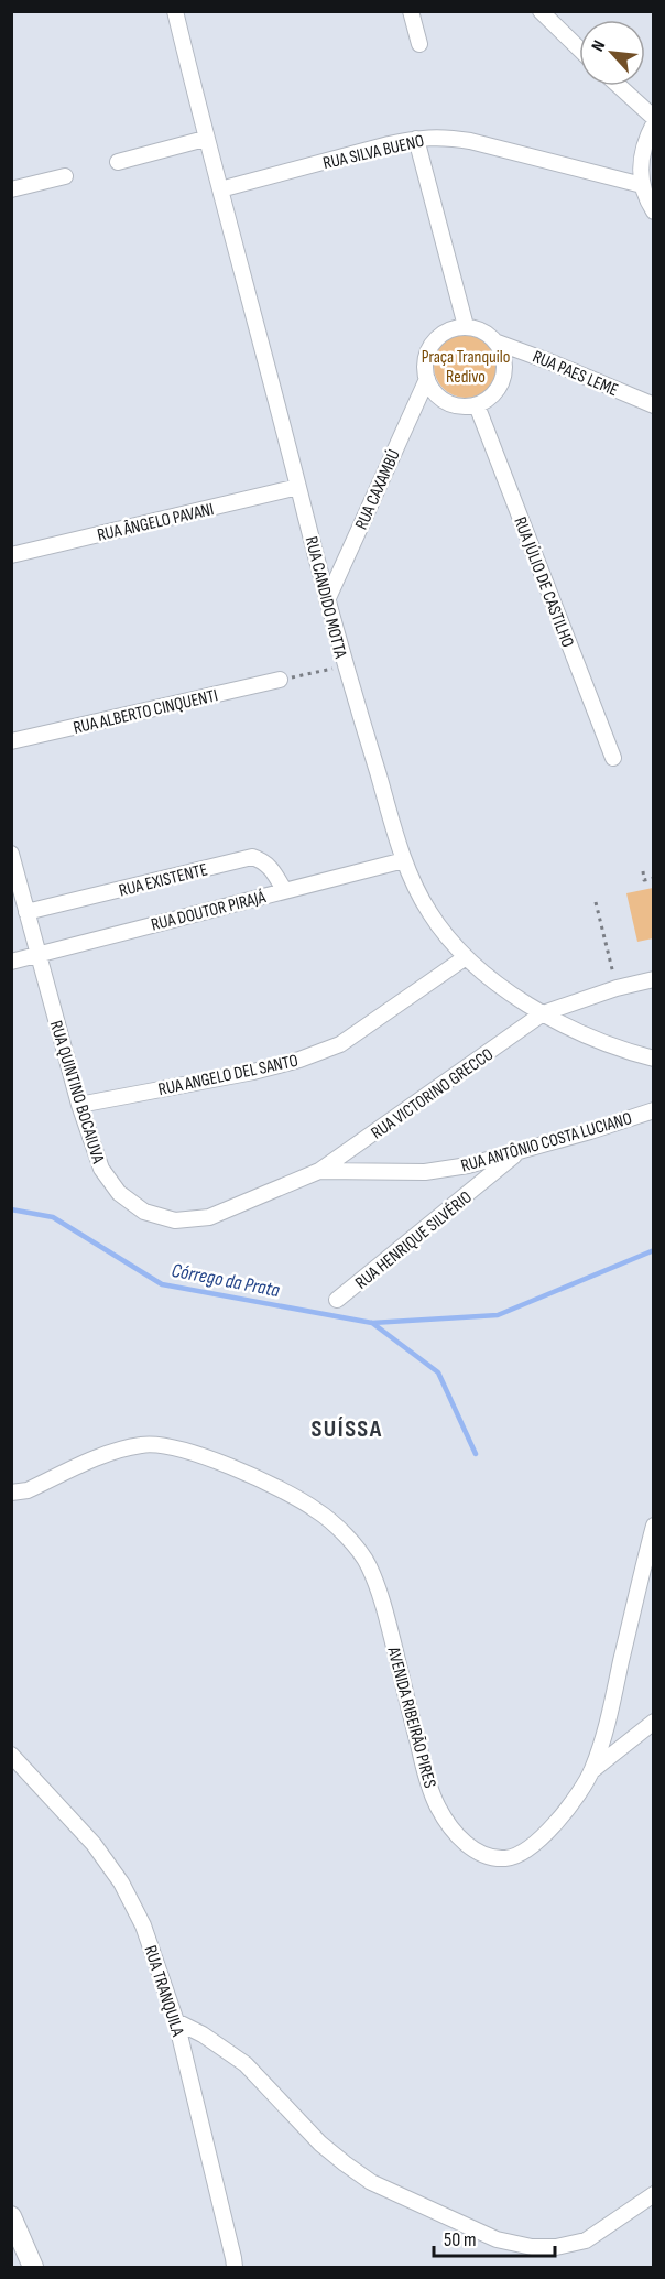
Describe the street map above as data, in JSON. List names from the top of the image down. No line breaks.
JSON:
{"streets":{"street":["RUA SILVA BUENO","RUA PAES LEME","RUA CAXAMBÚ","RUA ÂNGELO PAVANI","RUA JÚLIO DE CASTILHO","RUA CANDIDO MOTTA","RUA ALBERTO CINQUENTI","RUA EXISTENTE","RUA DOUTOR PIRAJÁ","RUA ANGELO DEL SANTO","RUA QUINTINO BOCAIUVA","RUA VICTORINO GRECCO","RUA ANTÔNIO COSTA LUCIANO","RUA HENRIQUE SILVÉRIO","AVENIDA RIBEIRÃO PIRES","RUA TRANQUILA"]},"crossings":[["RUA SILVA BUENO","RUA CANDIDO MOTTA"],["RUA PAES LEME","RUA CAXAMBÚ"],["RUA PAES LEME","RUA JÚLIO DE CASTILHO"],["RUA CAXAMBÚ","RUA JÚLIO DE CASTILHO"],["RUA CAXAMBÚ","RUA CANDIDO MOTTA"],["RUA ÂNGELO PAVANI","RUA CANDIDO MOTTA"],["RUA CANDIDO MOTTA","RUA DOUTOR PIRAJÁ"],["RUA CANDIDO MOTTA","RUA ANGELO DEL SANTO"],["RUA CANDIDO MOTTA","RUA VICTORINO GRECCO"],["RUA EXISTENTE","RUA DOUTOR PIRAJÁ"],["RUA EXISTENTE","RUA QUINTINO BOCAIUVA"],["RUA DOUTOR PIRAJÁ","RUA QUINTINO BOCAIUVA"],["RUA ANGELO DEL SANTO","RUA QUINTINO BOCAIUVA"],["RUA QUINTINO BOCAIUVA","RUA VICTORINO GRECCO"],["RUA QUINTINO BOCAIUVA","RUA ANTÔNIO COSTA LUCIANO"],["RUA VICTORINO GRECCO","RUA ANTÔNIO COSTA LUCIANO"],["RUA ANTÔNIO COSTA LUCIANO","RUA HENRIQUE SILVÉRIO"]],"districts":["SUÍSSA"],"water":["Córrego da Prata"],"parks":["Praça Tranquilo Redivo"],"scale_bar":"50 m","north":"top left"}
